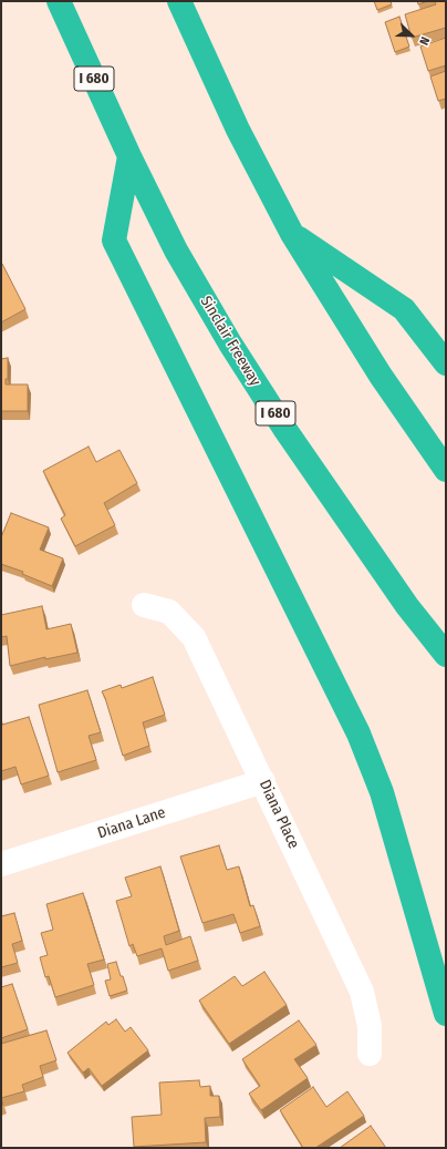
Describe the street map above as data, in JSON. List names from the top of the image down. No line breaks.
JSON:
{"streets":{"highway":["I 680","Sinclair Freeway"],"street":["Diana Place","Diana Lane"]},"crossings":[["Diana Place","Diana Lane"]],"north":"bottom right"}
